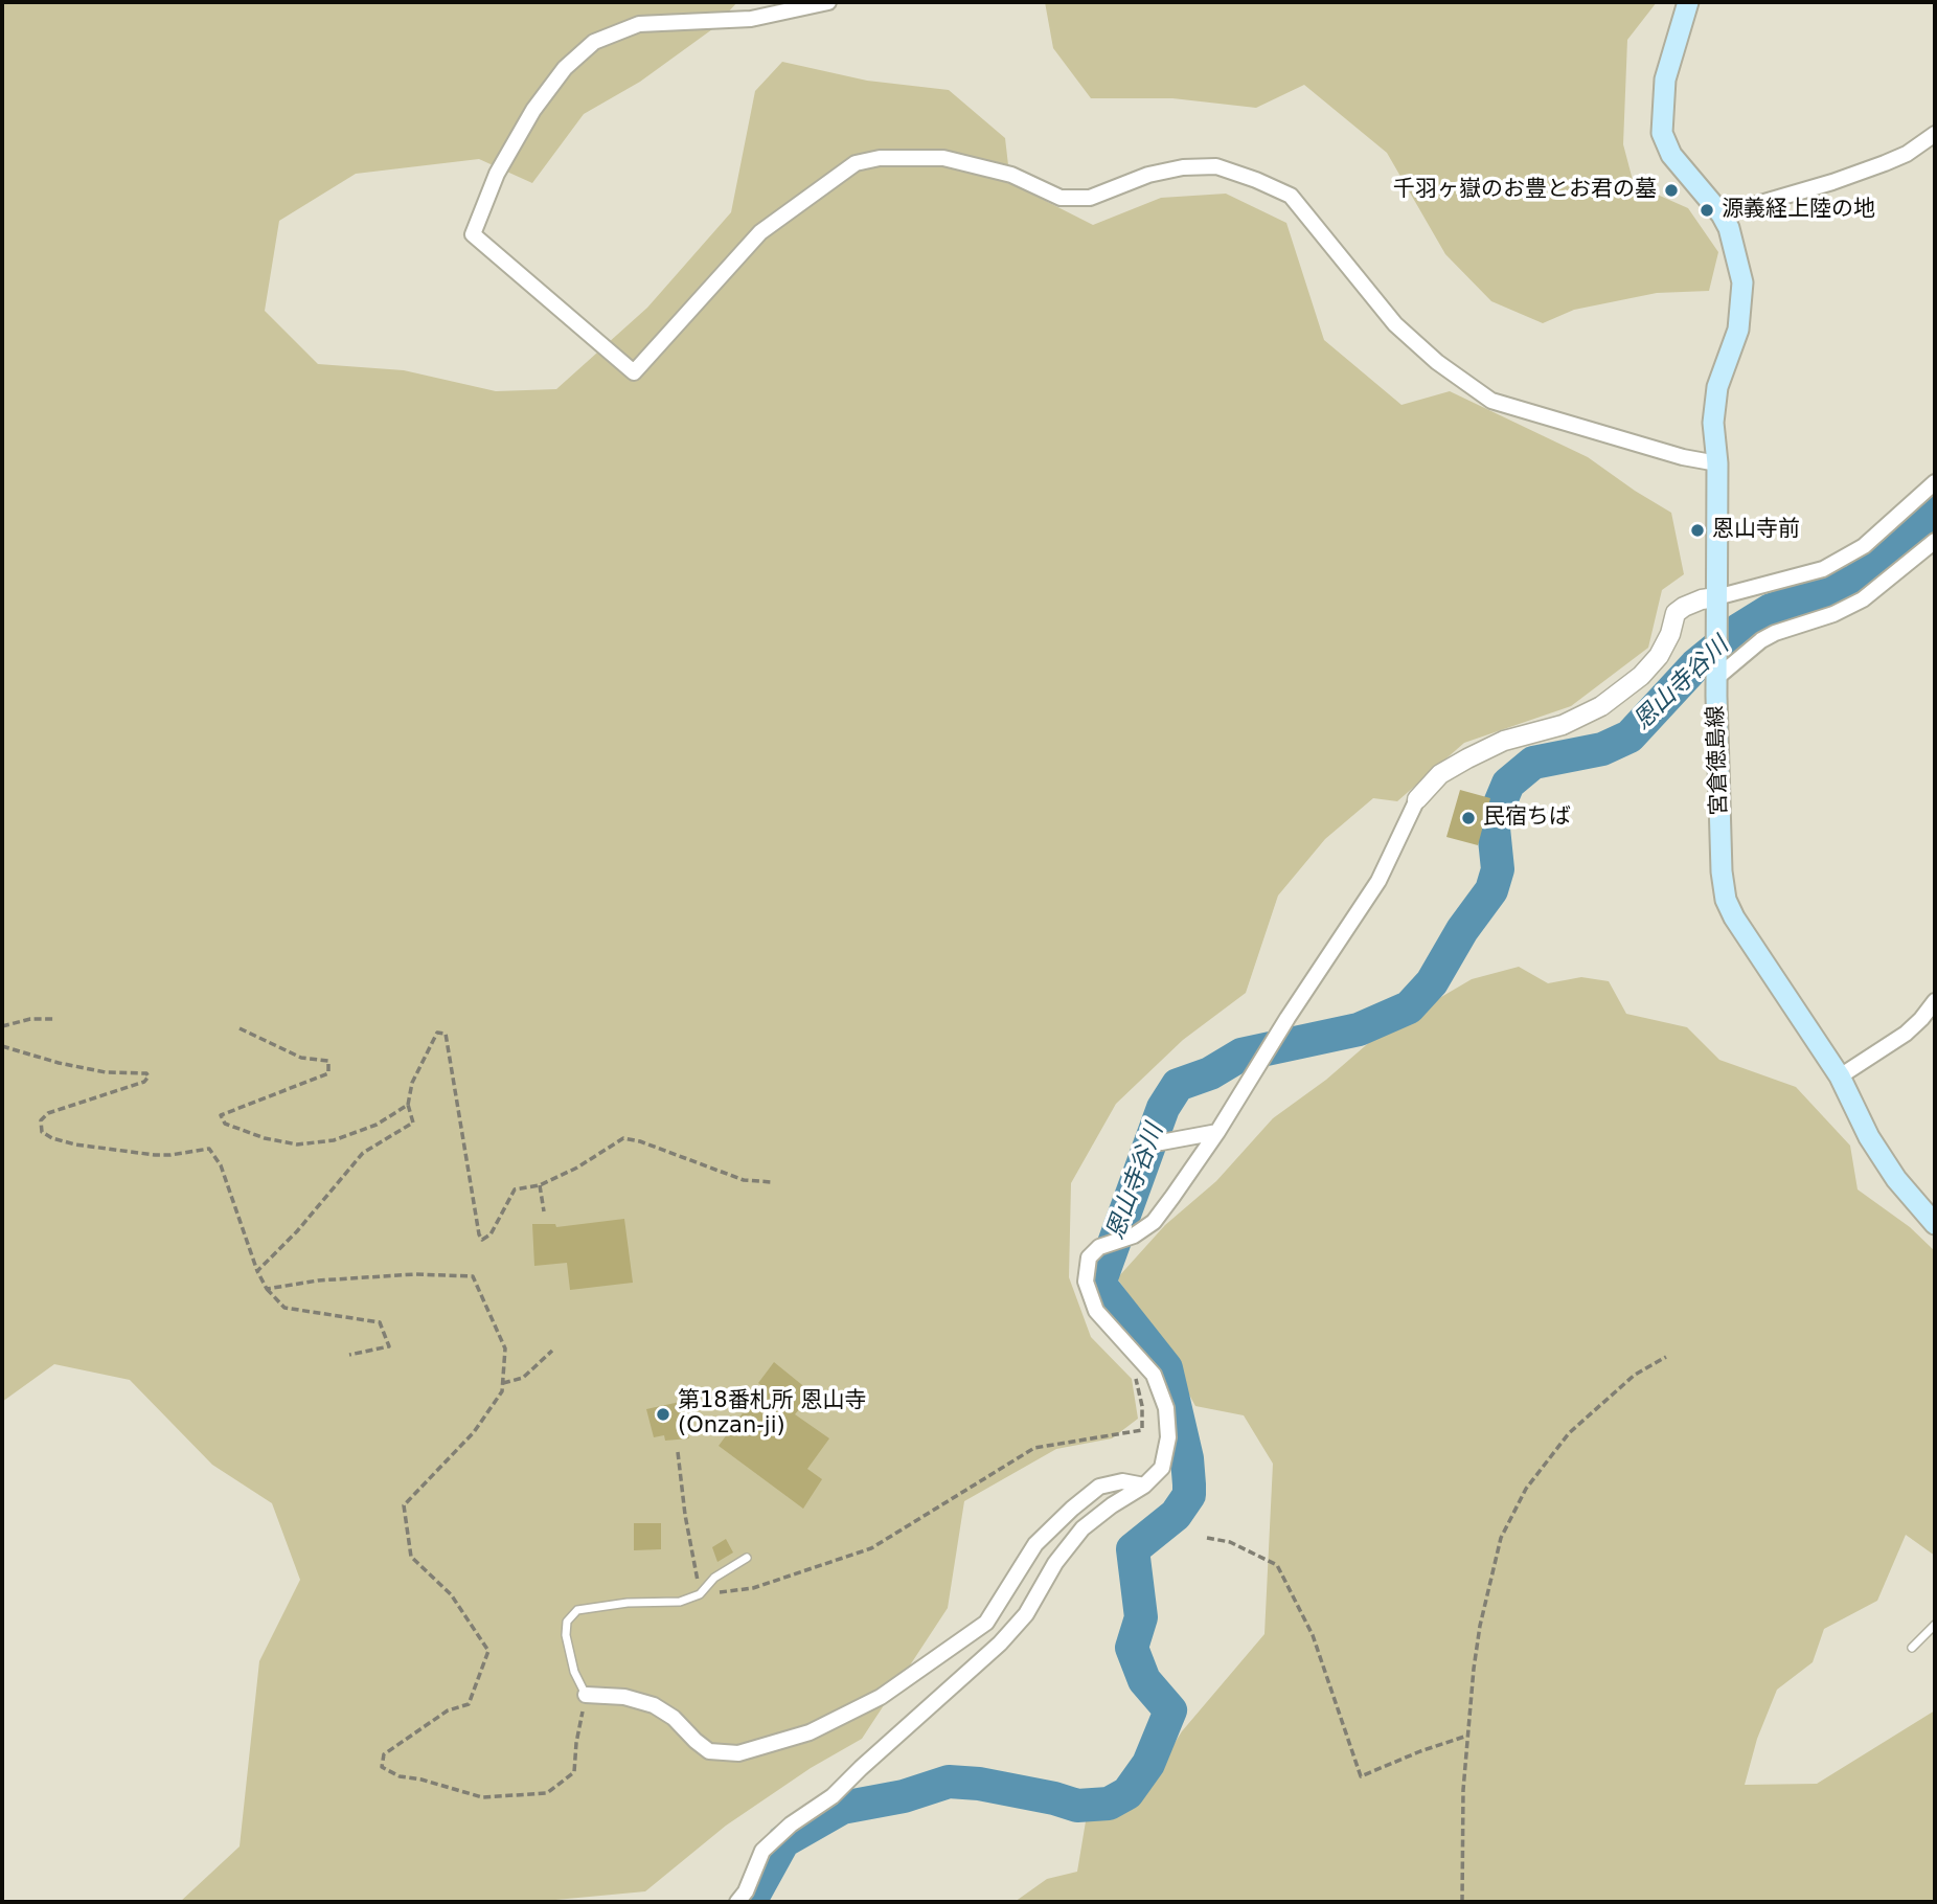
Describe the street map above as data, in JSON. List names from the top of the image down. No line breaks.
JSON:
{"streets":{"main road":["宮倉徳島線"]},"water":["恩山寺谷川"],"places":["千羽ヶ嶽のお豊とお君の墓","源義経上陸の地","恩山寺前","民宿ちば","第18番札所 恩山寺 (Onzan-ji)"]}
